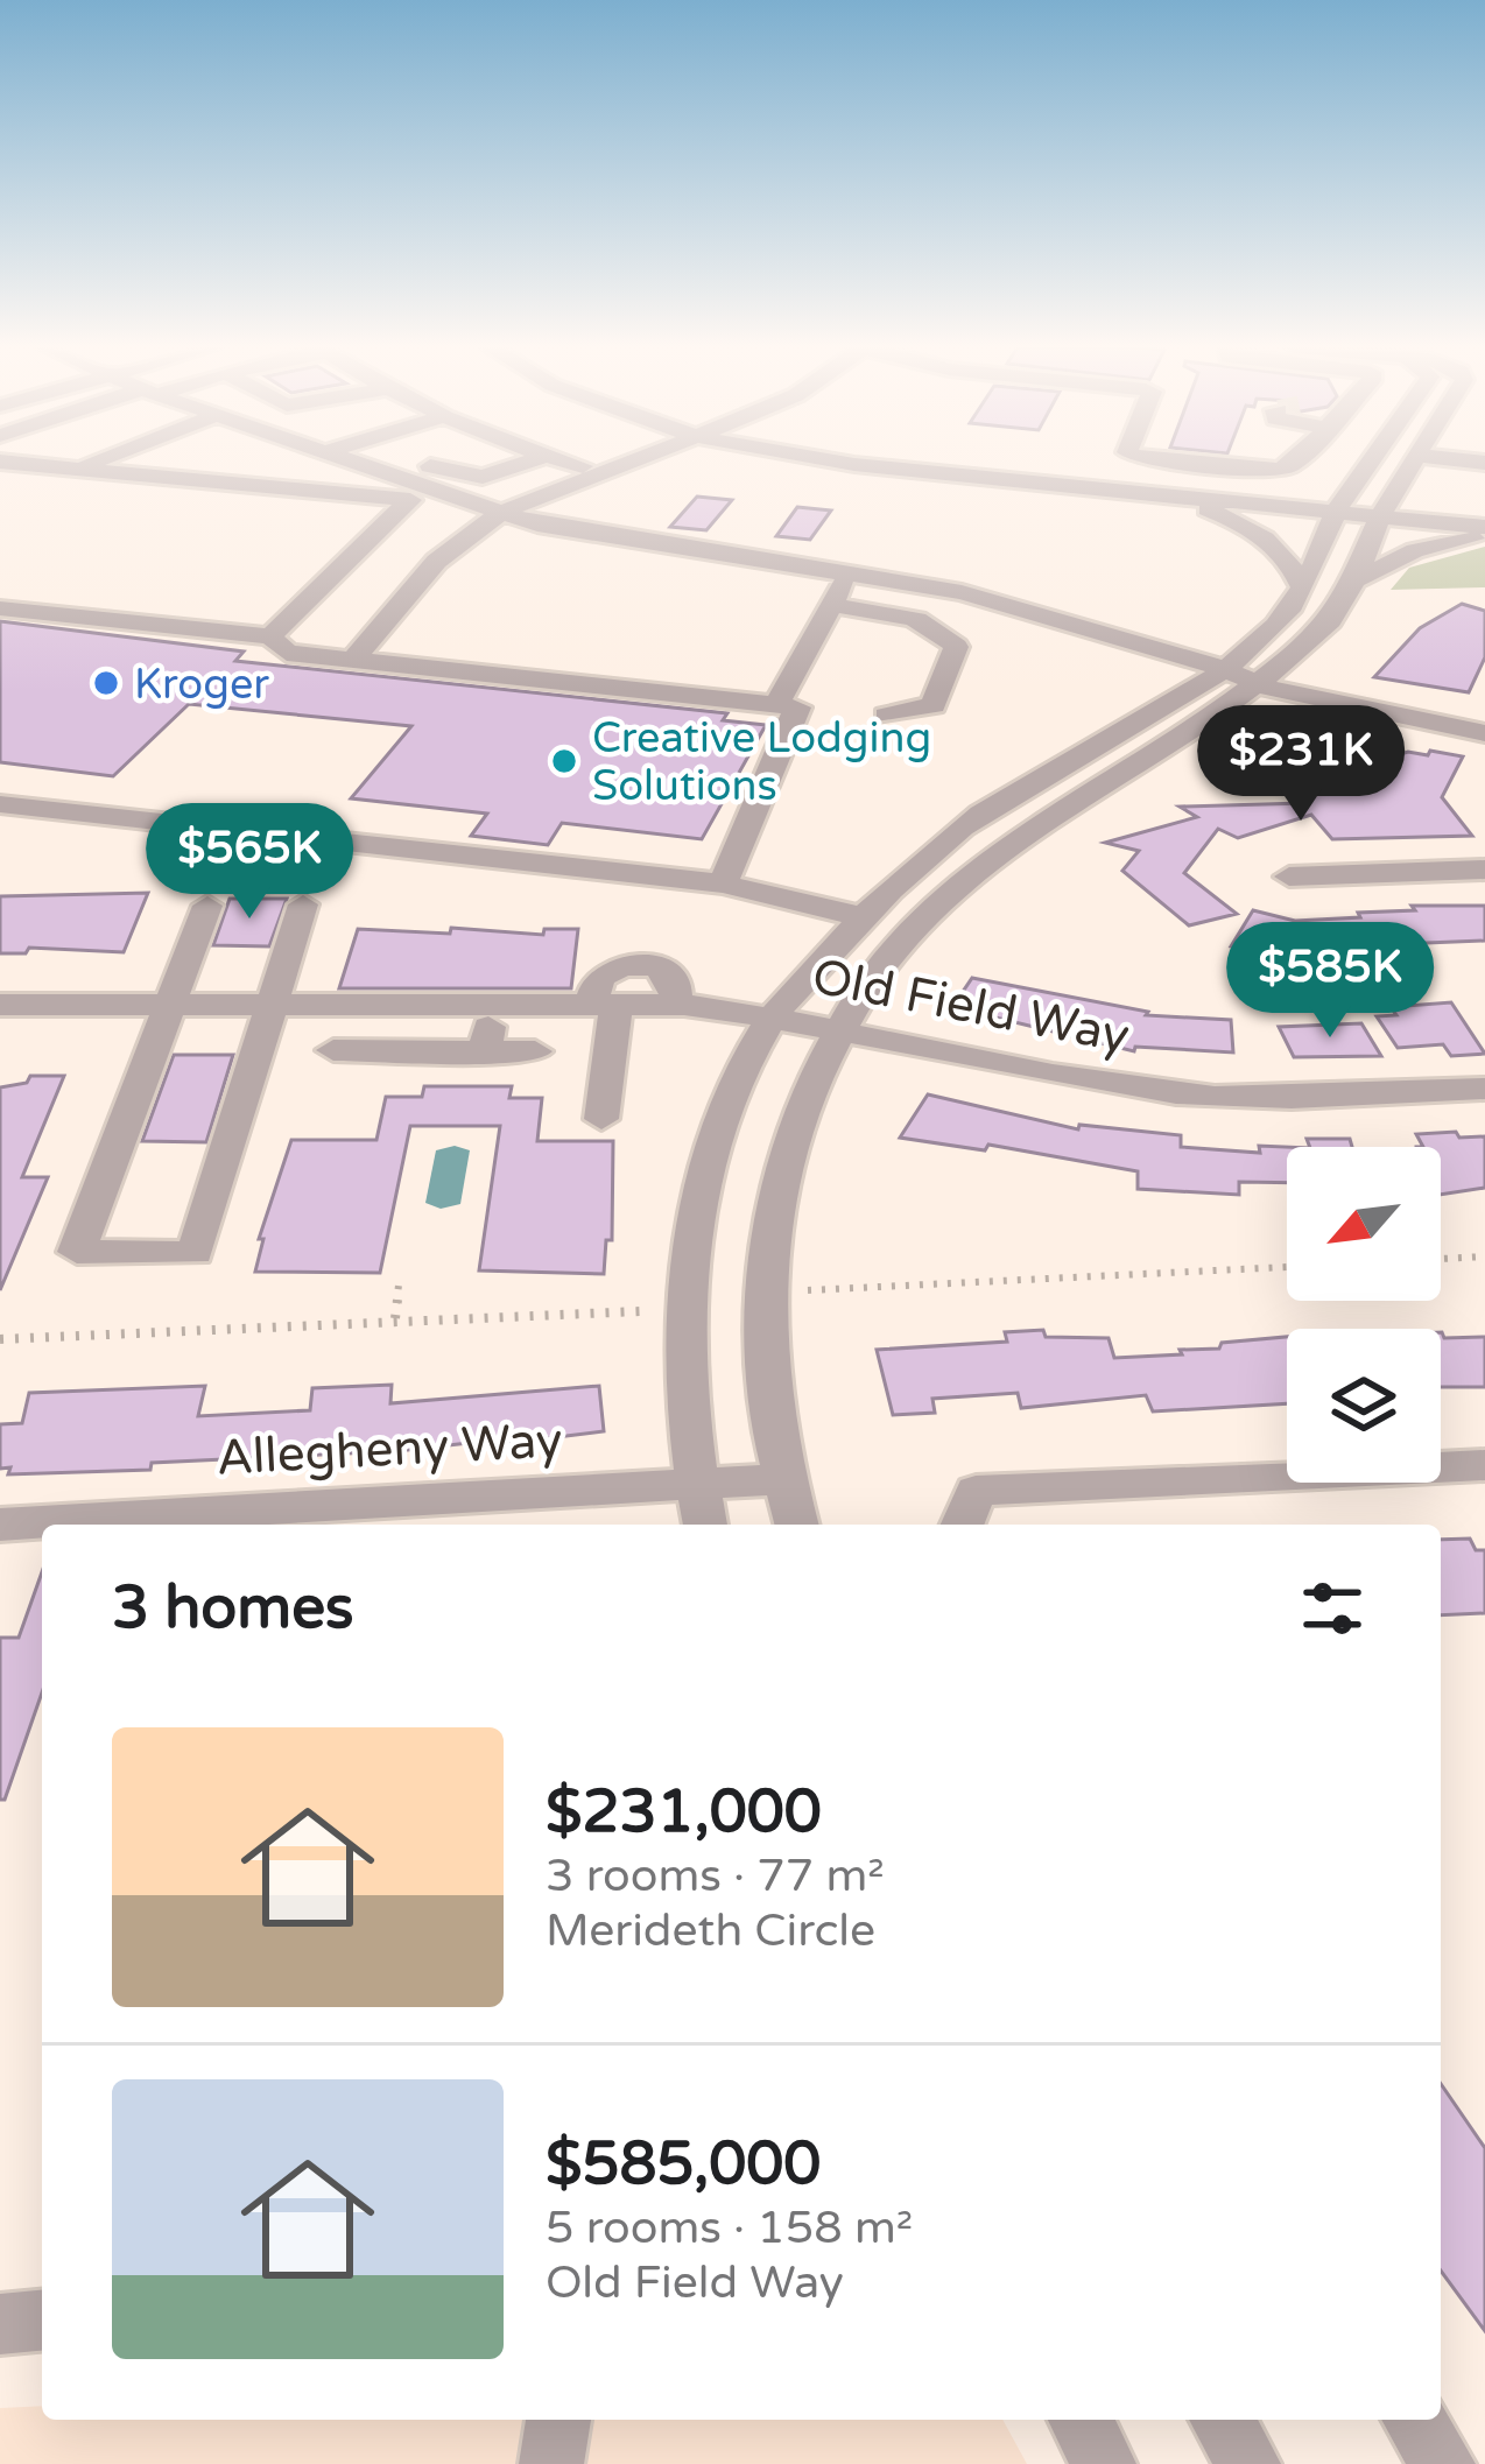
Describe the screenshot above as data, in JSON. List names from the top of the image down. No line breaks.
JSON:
{"streets":{"street":["Old Field Way","Allegheny Way"]},"places":["Kroger","Creative Lodging Solutions"],"north":"bottom left","page":{"price":["$231K","$565K","$585K"],"heading":"3 homes","list":[{"name":"$231,000","note":"3 rooms · 77 m² · Merideth Circle"},{"name":"$585,000","note":"5 rooms · 158 m² · Old Field Way"}]}}
